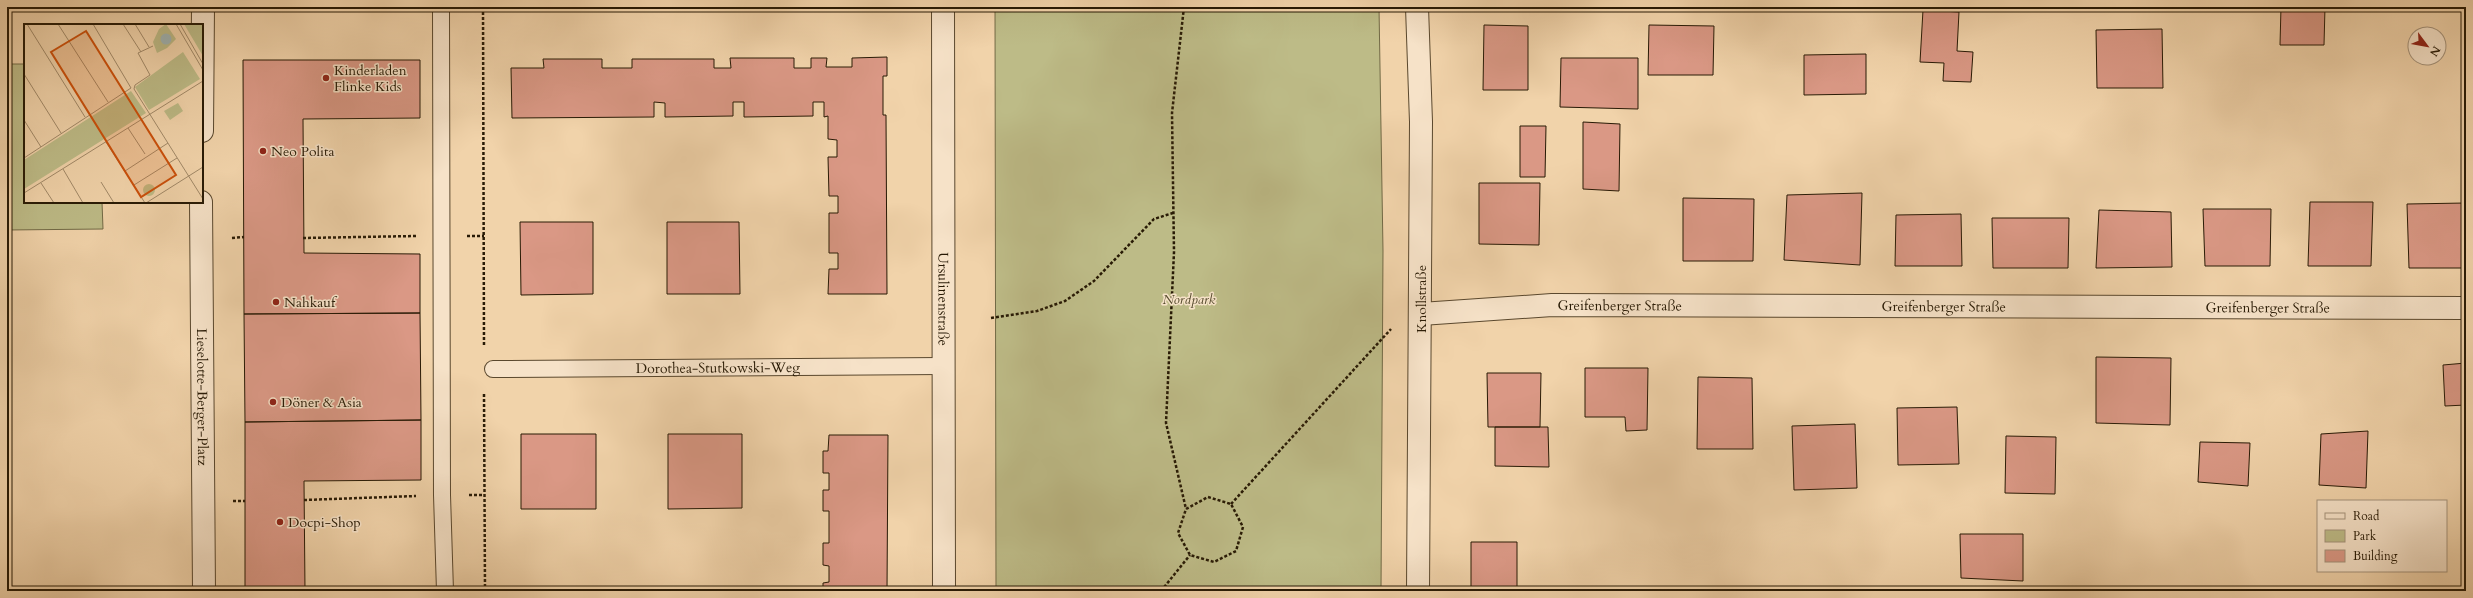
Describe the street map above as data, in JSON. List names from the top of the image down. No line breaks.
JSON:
{"streets":{"street":["Ursulinenstraße","Knollstraße","Greifenberger Straße","Lieselotte-Berger-Platz"],"lane":["Dorothea-Stutkowski-Weg"]},"crossings":[["Ursulinenstraße","Dorothea-Stutkowski-Weg"],["Knollstraße","Greifenberger Straße"]],"parks":["Nordpark"],"places":["Kinderladen Flinke Kids","Neo Polita","Nahkauf","Döner & Asia","Docpi-Shop"],"legend":["Road","Park","Building"],"north":"bottom right"}
